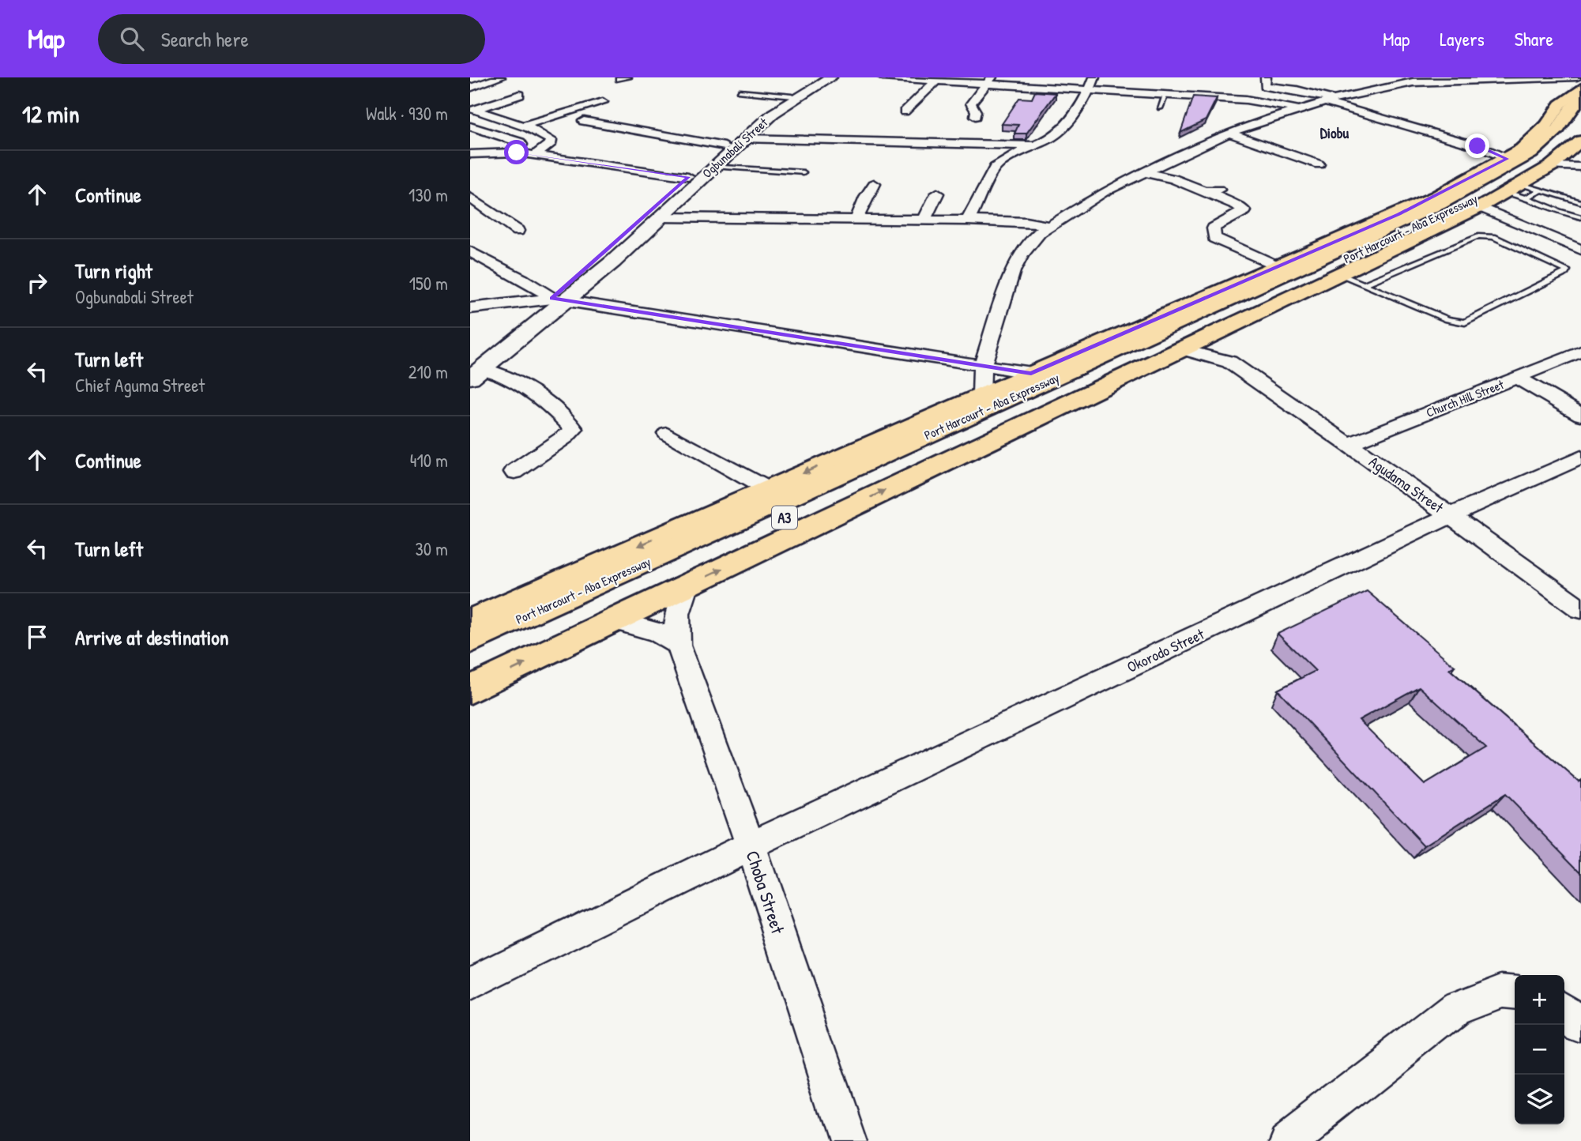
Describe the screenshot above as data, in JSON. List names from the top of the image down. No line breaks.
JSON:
{"streets":{"main road":["Port Harcourt - Aba Expressway","A3"],"street":["Ogbunabali Street","Church Hill Street","Agudama Street","Okorodo Street","Choba Street"]},"crossings":[["Church Hill Street","Agudama Street"],["Agudama Street","Okorodo Street"],["Okorodo Street","Choba Street"]],"districts":["Diobu"],"page":{"header":"Map","search":"Search here","nav":["Map","Layers","Share"],"heading":["12 min","Walk · 930 m"],"list":[["Continue","130 m"],["Turn right","Ogbunabali Street","150 m"],["Turn left","Chief Aguma Street","210 m"],["Continue","410 m"],["Turn left","30 m"],"Arrive at destination"],"map_buttons":["+","−"]}}
